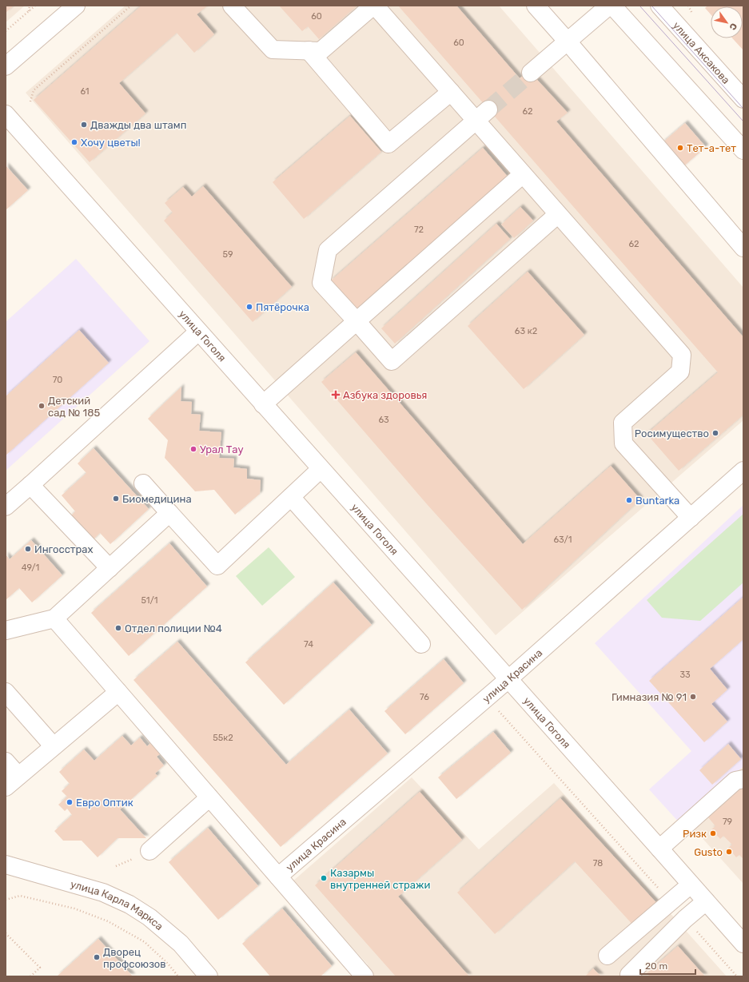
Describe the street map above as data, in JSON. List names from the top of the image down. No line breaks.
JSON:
{"streets":{"street":["улица Аксакова","улица Гоголя","улица Красина","улица Карла Маркса"]},"crossings":[["улица Гоголя","улица Красина"]],"places":{"other":["Дважды два штамп","Хочу цветы!","Тет-а-тет","Пятёрочка","Детский сад № 185","Росимущество","Урал Тау","Биомедицина","Buntarka","Ингосстрах","Отдел полиции №4","Гимназия № 91","Евро Оптик","Ризк","Gusto","Казармы внутренней стражи","Дворец профсоюзов"],"health":["Азбука здоровья"]},"house_numbers":["60","60","61","62","72","62","59","63 к2","70","63","63/1","49/1","51/1","74","33","76","55к2","79","78"],"scale_bar":"20 m","north":"bottom right"}
